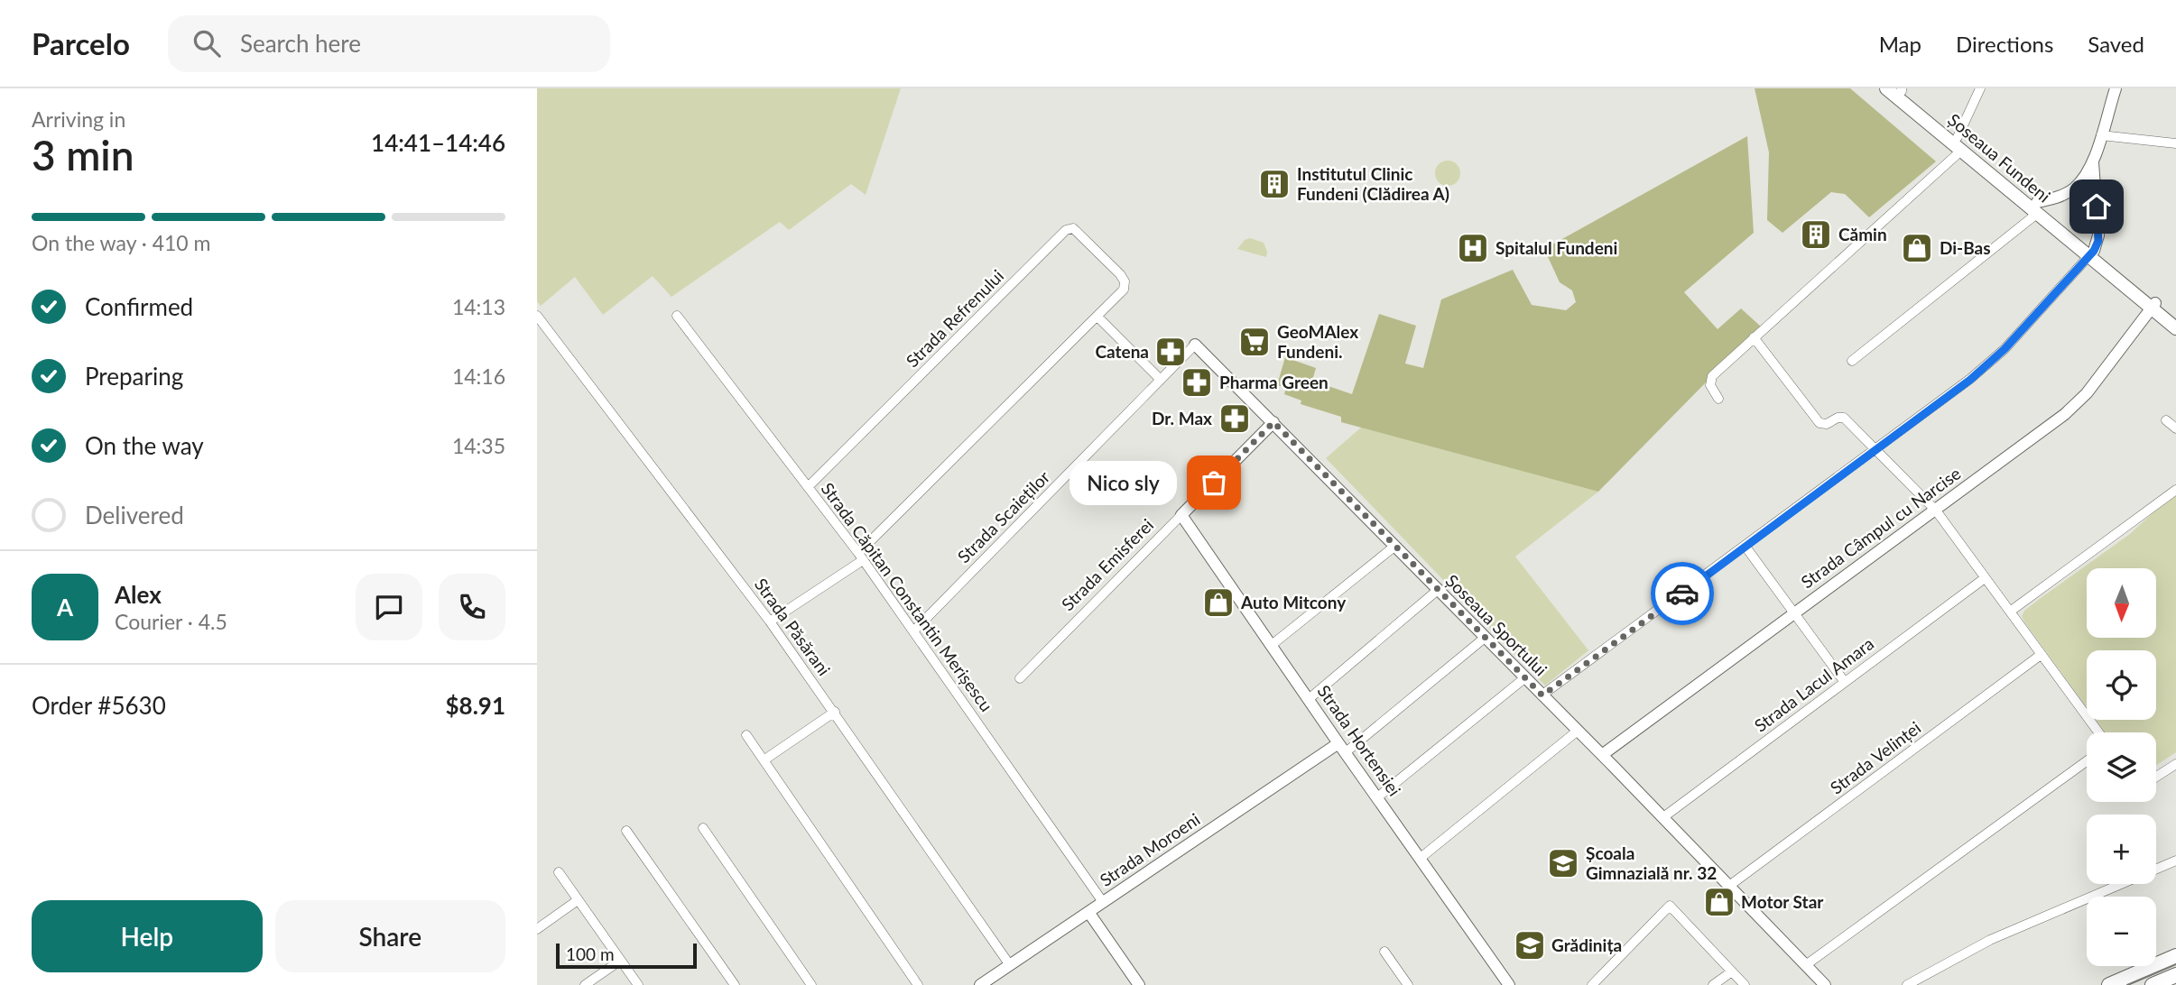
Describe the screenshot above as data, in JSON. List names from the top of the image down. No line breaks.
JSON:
{"streets":{"main road":["Șoseaua Fundeni"],"street":["Strada Refrenului","Strada Scaieților","Strada Câmpul cu Narcise","Strada Emisferei","Strada Căpitan Constantin Merișescu","Șoseaua Sportului","Strada Păsărani","Strada Lacul Amara","Strada Hortensiei","Strada Velinței","Strada Moroeni"]},"crossings":[["Șoseaua Fundeni","Strada Câmpul cu Narcise"],["Strada Refrenului","Strada Căpitan Constantin Merișescu"],["Strada Scaieților","Strada Căpitan Constantin Merișescu"],["Strada Scaieților","Șoseaua Sportului"],["Strada Câmpul cu Narcise","Șoseaua Sportului"],["Strada Emisferei","Șoseaua Sportului"],["Strada Emisferei","Strada Hortensiei"],["Strada Căpitan Constantin Merișescu","Strada Moroeni"],["Șoseaua Sportului","Strada Lacul Amara"],["Șoseaua Sportului","Strada Velinței"],["Strada Păsărani","Strada Moroeni"],["Strada Hortensiei","Strada Moroeni"]],"places":{"building":["Institutul Clinic Fundeni (Clădirea A)","Cămin"],"hospital":["Spitalul Fundeni"],"shop":["Di-Bas","Auto Mitcony","Motor Star"],"supermarket":["GeoMAlex Fundeni."],"pharmacy":["Catena","Pharma Green","Dr. Max"],"other":["Nico sly"],"school or university":["Școala Gimnazială nr. 32","Grădinița"]},"scale_bar":"100 m","north":"bottom","page":{"header":"Parcelo","search":"Search here","nav":["Map","Directions","Saved"],"heading":["3 min","Arriving in","14:41–14:46"],"panel":["Alex","Courier · 4.5","Order #5630","$8.91"],"bar":"On the way · 410 m","list":[["Confirmed","14:13"],["Preparing","14:16"],["On the way","14:35"],"Delivered"],"bubble":"Nico sly","map_buttons":["+","−"],"round":"A","buttons":["Help","Share"],"scale":"100 m"}}
